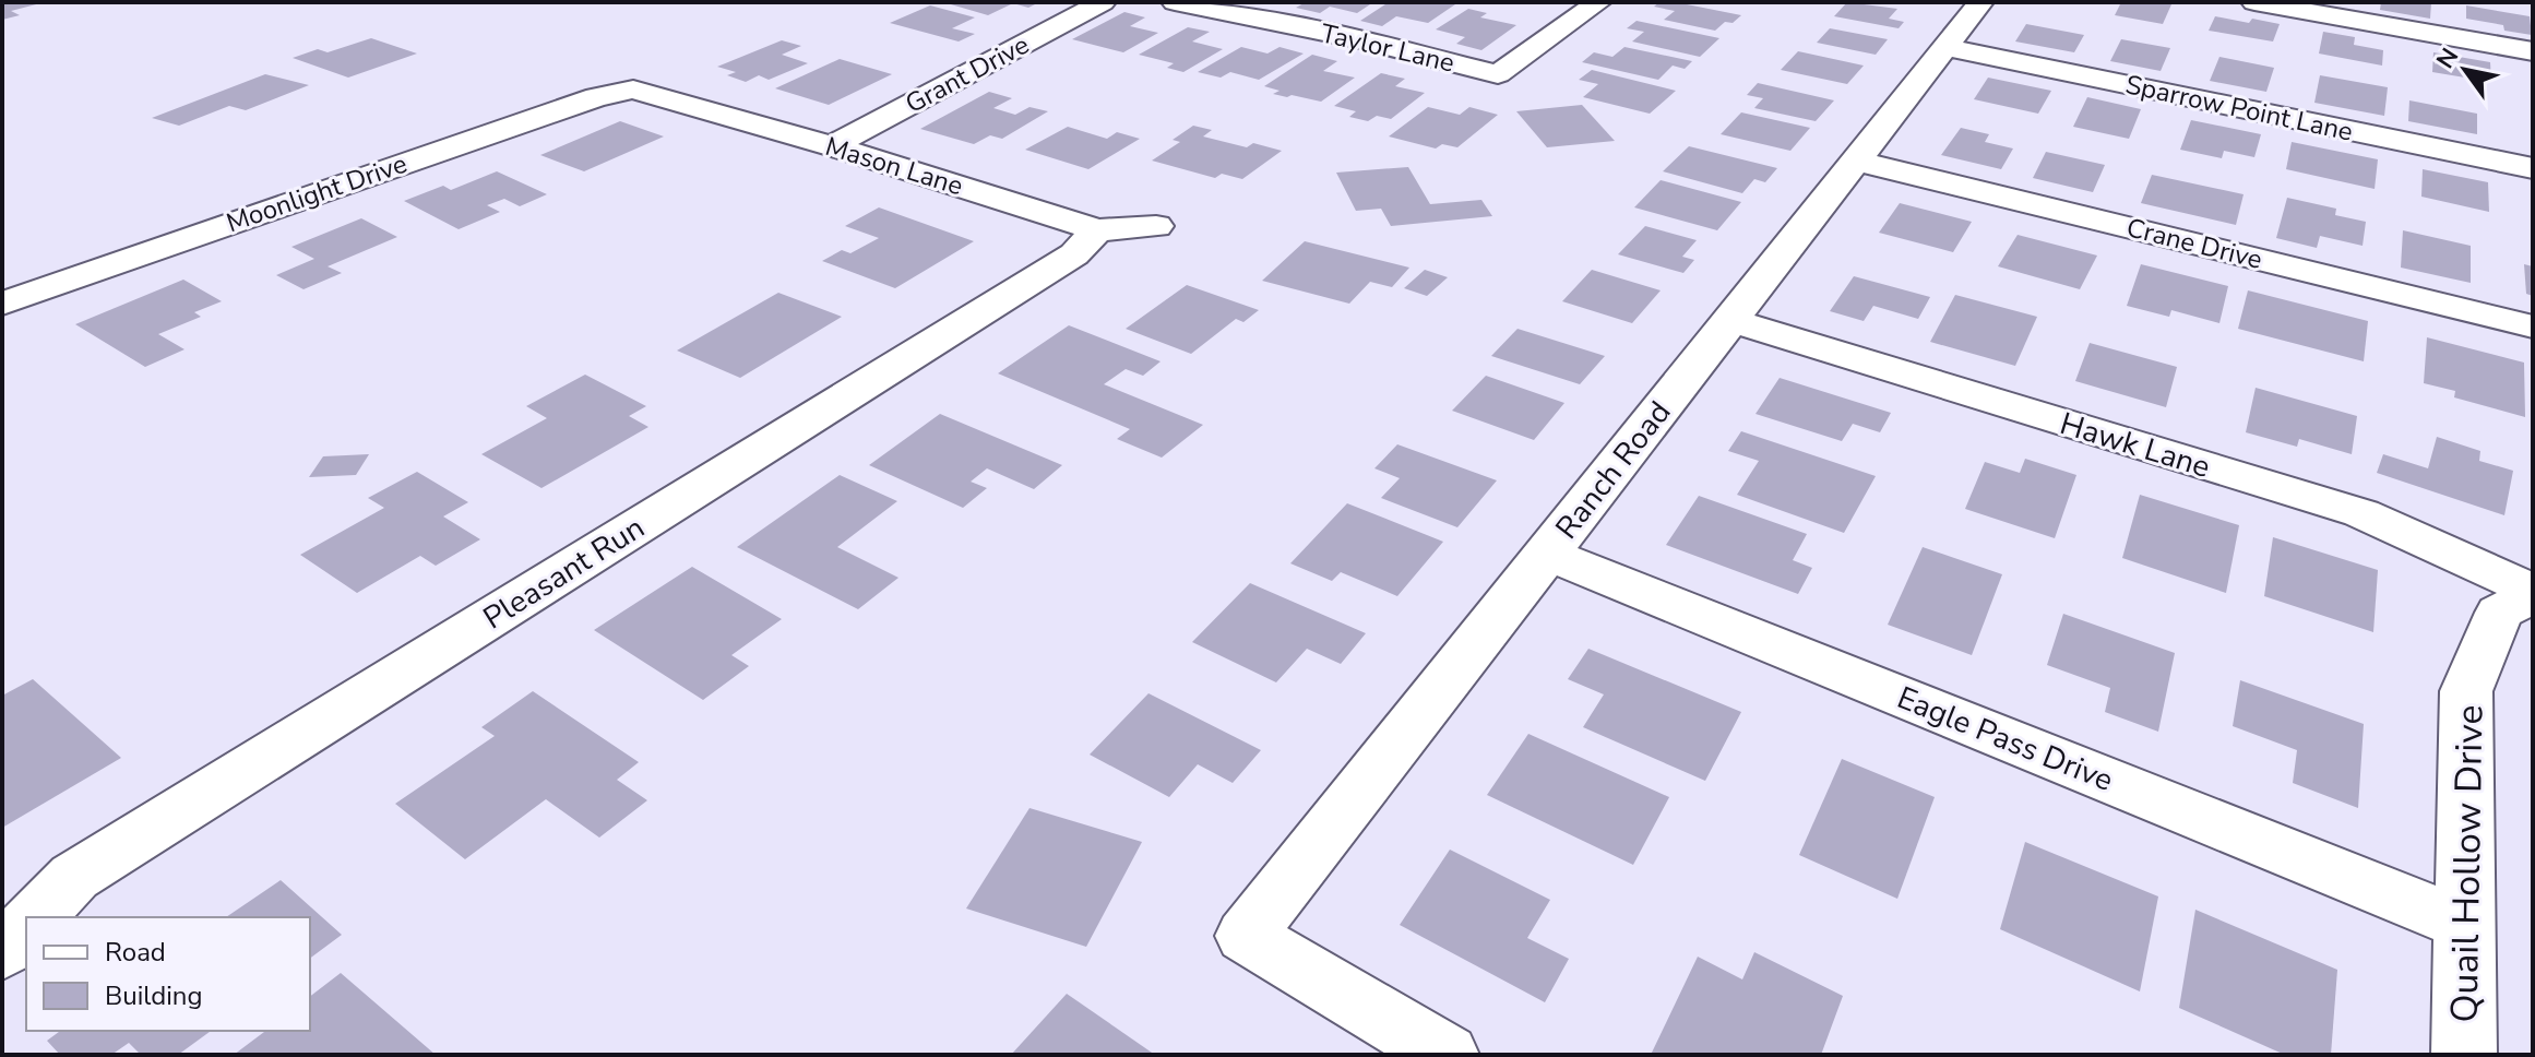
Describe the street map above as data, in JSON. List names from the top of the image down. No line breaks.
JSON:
{"streets":{"street":["Taylor Lane","Grant Drive","Sparrow Point Lane","Mason Lane","Moonlight Drive","Crane Drive","Hawk Lane","Ranch Road","Pleasant Run","Eagle Pass Drive","Quail Hollow Drive"]},"crossings":[["Grant Drive","Mason Lane"],["Sparrow Point Lane","Ranch Road"],["Mason Lane","Moonlight Drive"],["Mason Lane","Pleasant Run"],["Crane Drive","Ranch Road"],["Hawk Lane","Ranch Road"],["Hawk Lane","Quail Hollow Drive"],["Ranch Road","Eagle Pass Drive"],["Eagle Pass Drive","Quail Hollow Drive"]],"legend":["Road","Building"],"north":"top left"}
